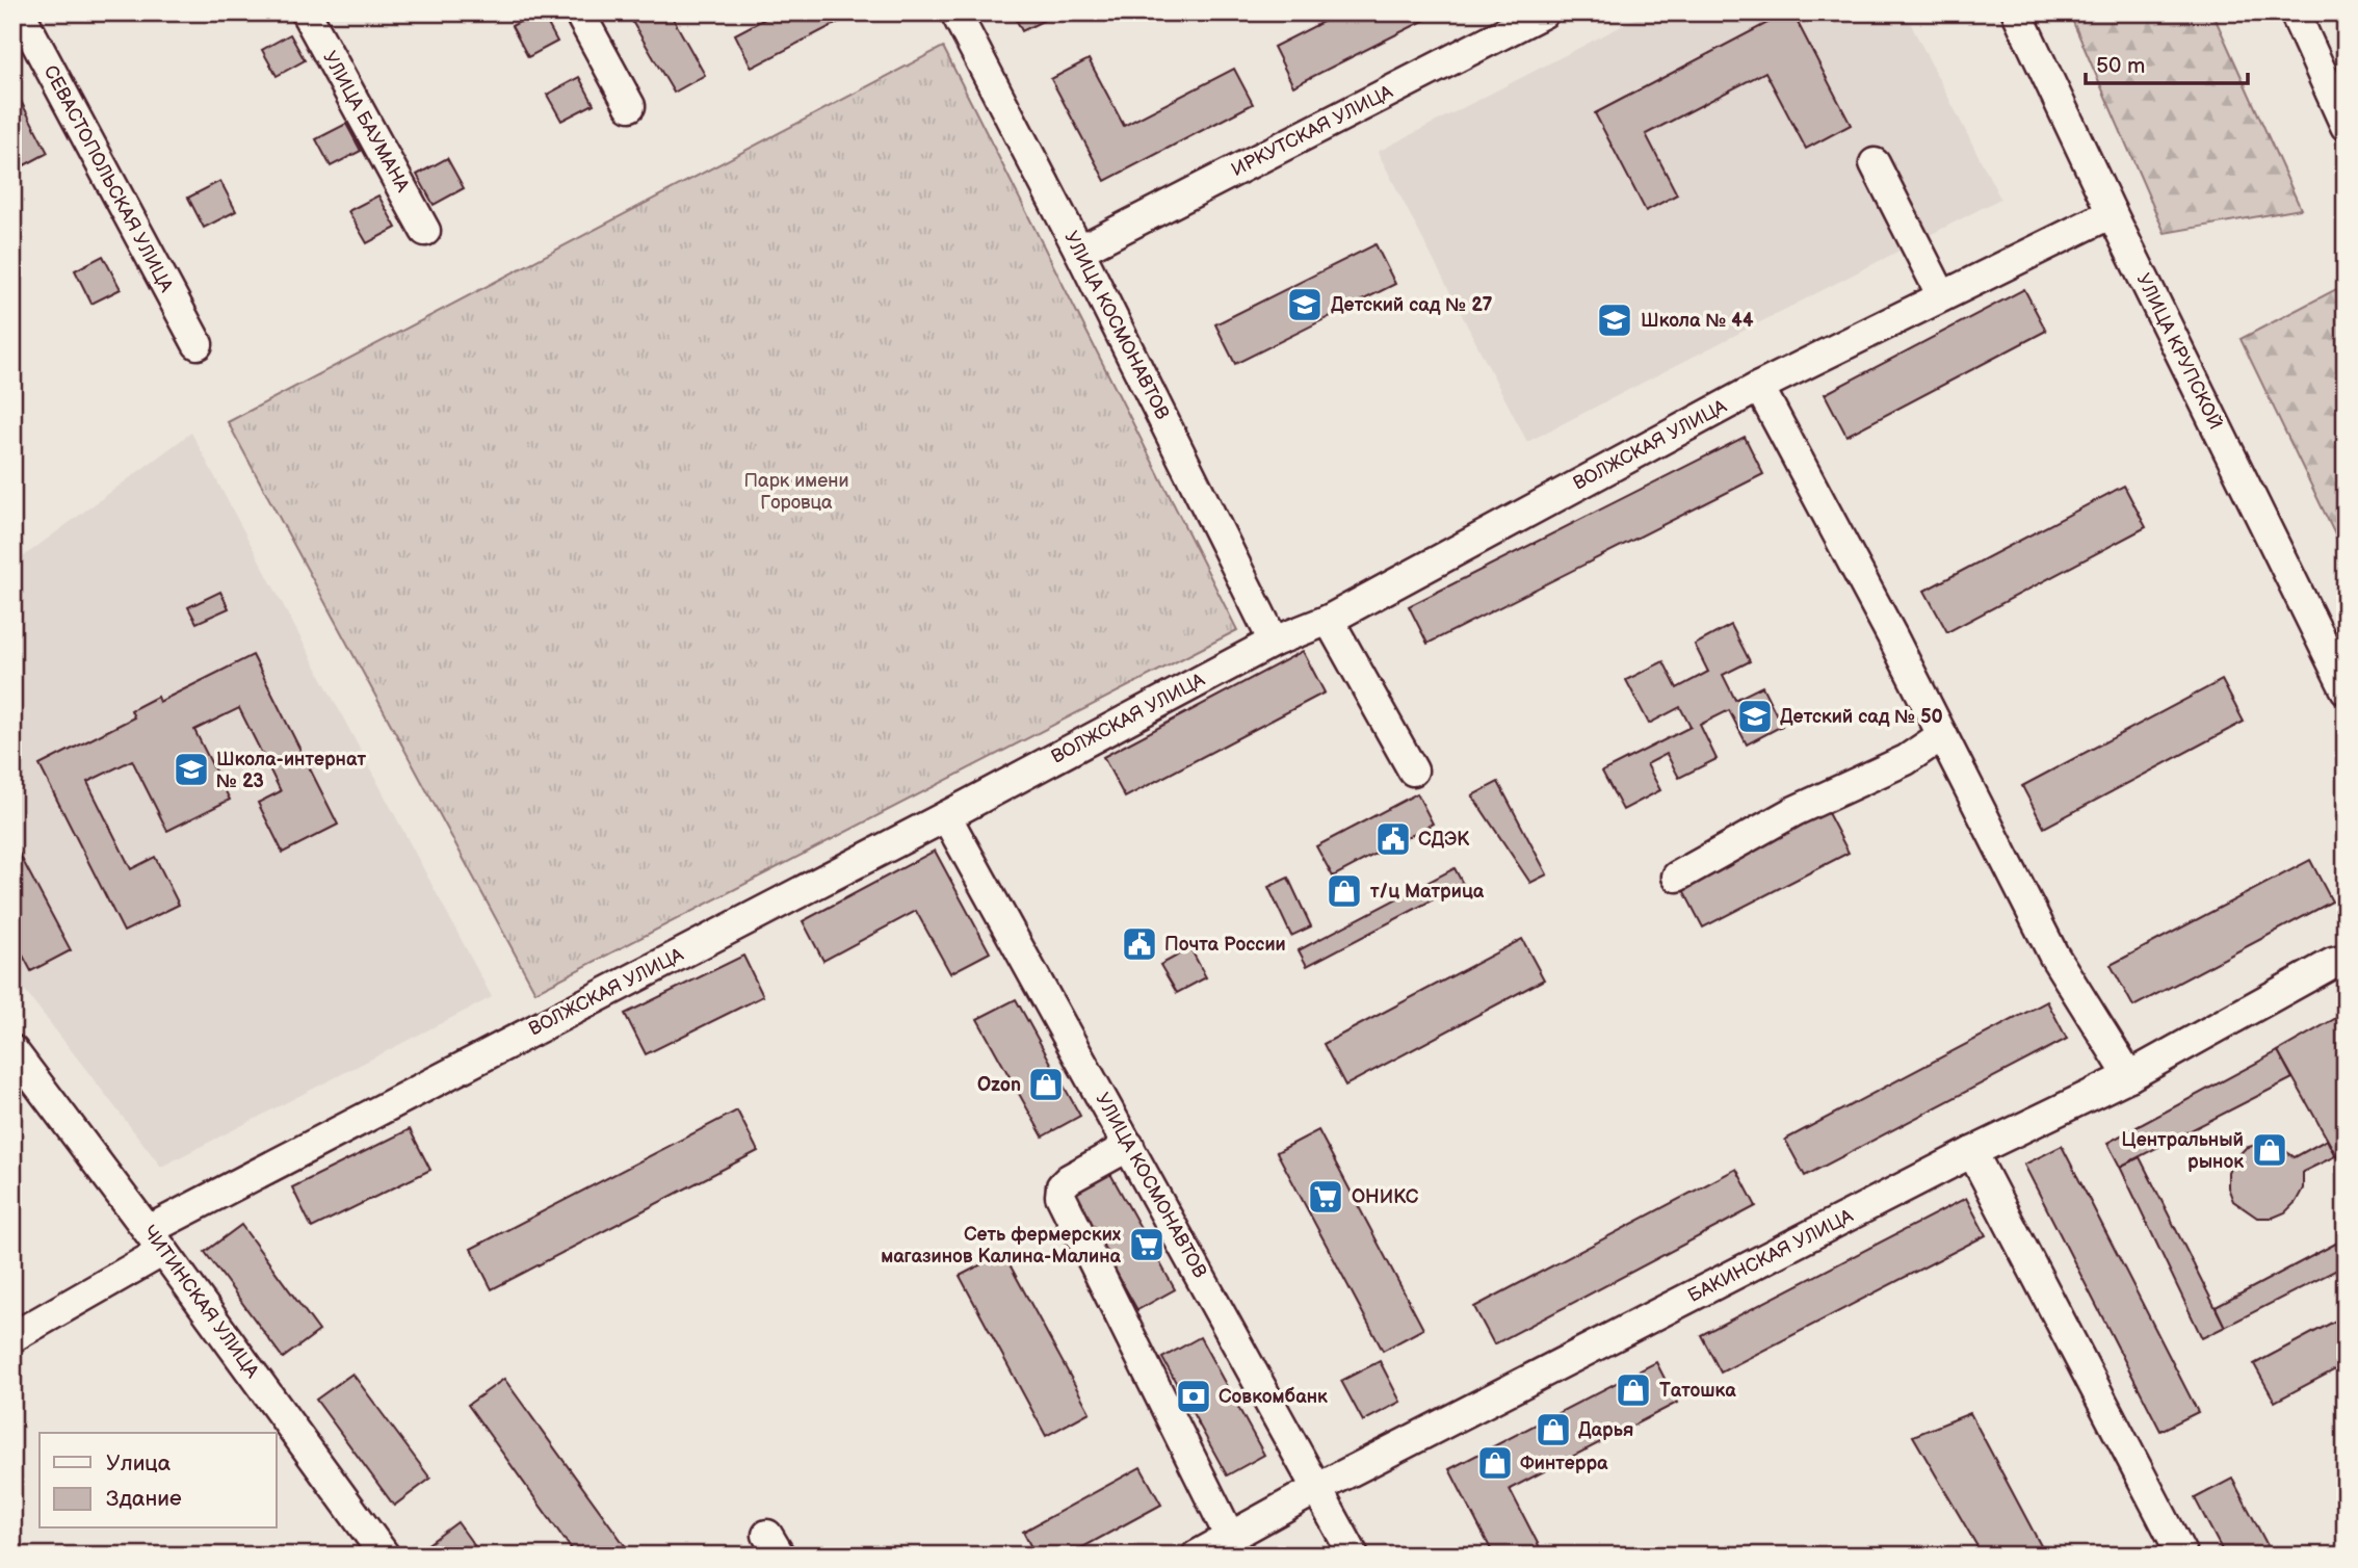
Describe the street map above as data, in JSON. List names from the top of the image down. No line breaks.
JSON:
{"streets":{"street":["УЛИЦА БАУМАНА","ИРКУТСКАЯ УЛИЦА","СЕВАСТОПОЛЬСКАЯ УЛИЦА","УЛИЦА КОСМОНАВТОВ","УЛИЦА КРУПСКОЙ","ВОЛЖСКАЯ УЛИЦА","БАКИНСКАЯ УЛИЦА","ЧИТИНСКАЯ УЛИЦА"]},"crossings":[["ИРКУТСКАЯ УЛИЦА","УЛИЦА КОСМОНАВТОВ"],["УЛИЦА КОСМОНАВТОВ","ВОЛЖСКАЯ УЛИЦА"],["УЛИЦА КОСМОНАВТОВ","БАКИНСКАЯ УЛИЦА"],["УЛИЦА КРУПСКОЙ","ВОЛЖСКАЯ УЛИЦА"],["ВОЛЖСКАЯ УЛИЦА","ЧИТИНСКАЯ УЛИЦА"]],"parks":["Парк имени Горовца"],"places":{"school or university":["Детский сад № 27","Школа № 44","Детский сад № 50","Школа-интернат № 23"],"public building":["СДЭК","Почта России"],"shop":["т/ц Матрица","Ozon","Центральный рынок","Татошка","Дарья","Финтерра"],"supermarket":["ОНИКС","Сеть фермерских магазинов Калина-Малина"],"bank":["Совкомбанк"]},"legend":["Улица","Здание"],"scale_bar":"50 m"}
